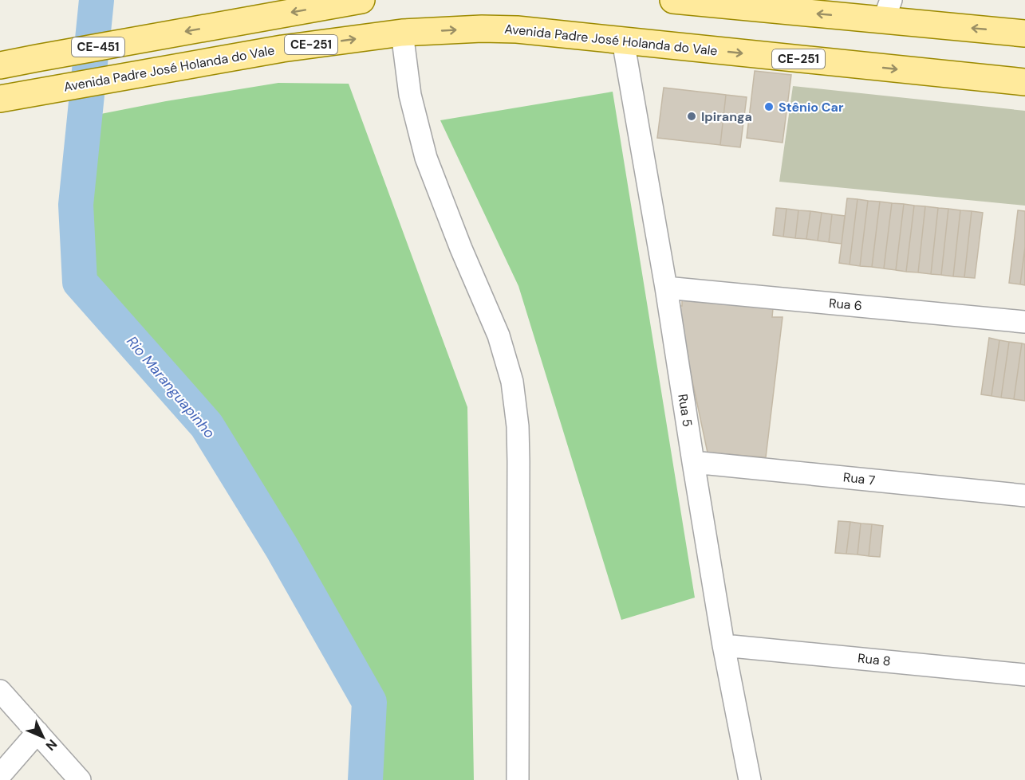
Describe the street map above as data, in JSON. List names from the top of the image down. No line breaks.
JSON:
{"streets":{"main road":["Avenida Padre José Holanda do Vale","CE-251","CE-451"],"street":["Rua 6","Rua 5","Rua 7","Rua 8"]},"crossings":[["Avenida Padre José Holanda do Vale","Rua 5"],["Rua 6","Rua 5"],["Rua 5","Rua 7"],["Rua 5","Rua 8"]],"water":["Rio Maranguapinho"],"places":["Stênio Car","Ipiranga"],"north":"bottom right"}
